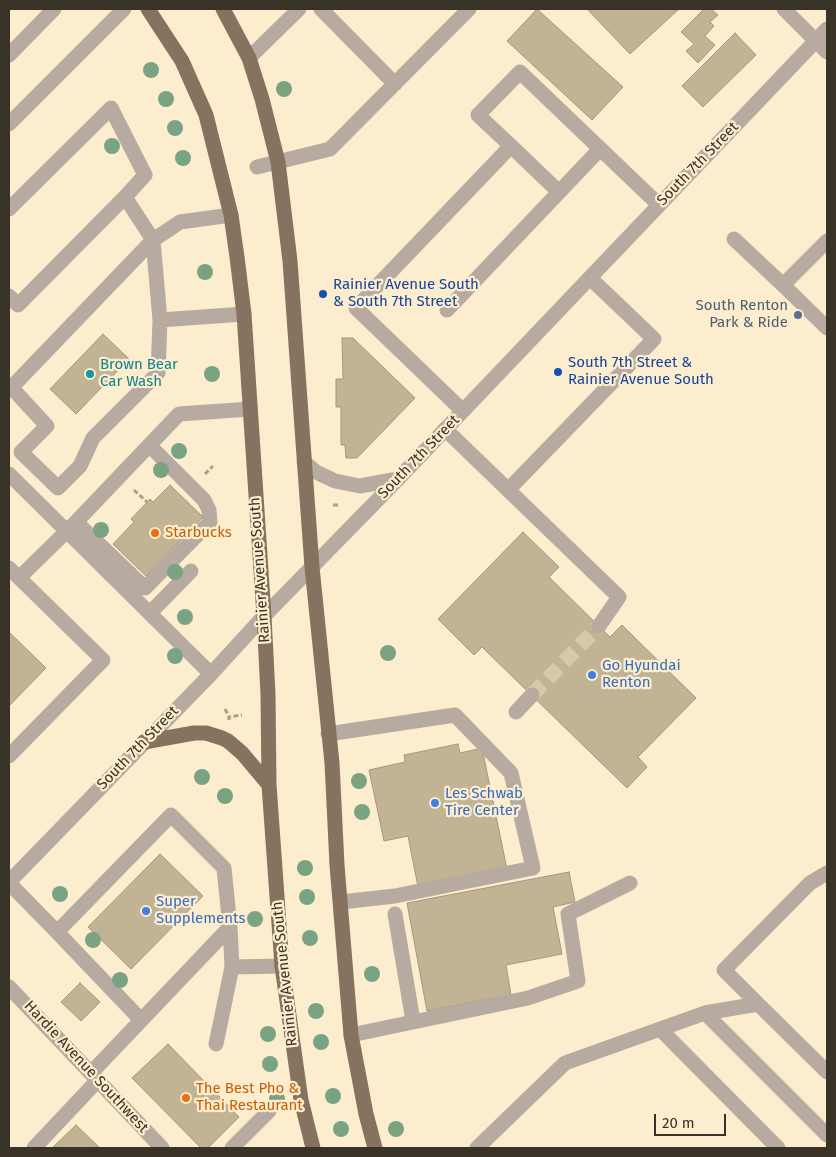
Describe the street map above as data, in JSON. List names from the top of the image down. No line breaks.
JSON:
{"streets":{"main road":["Rainier Avenue South"],"street":["South 7th Street","Hardie Avenue Southwest"]},"crossings":[["South 7th Street","Rainier Avenue South"]],"places":["Rainier Avenue South & South 7th Street","South Renton Park & Ride","South 7th Street & Rainier Avenue South","Brown Bear Car Wash","Starbucks","Go Hyundai Renton","Les Schwab Tire Center","Super Supplements","The Best Pho & Thai Restaurant"],"scale_bar":"20 m"}
